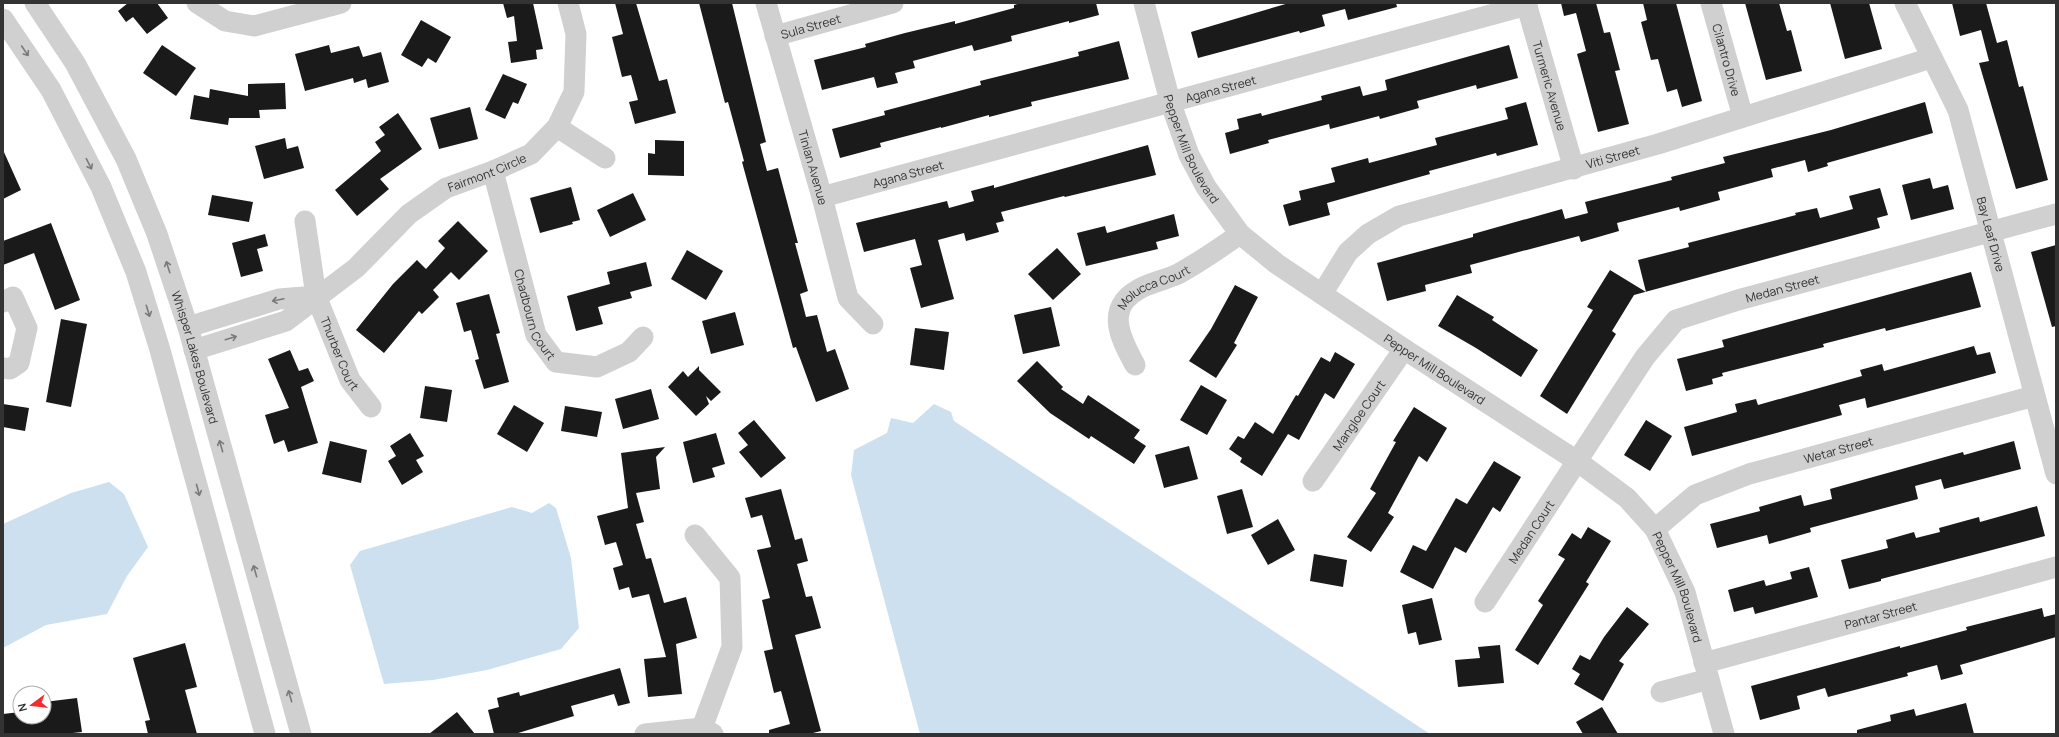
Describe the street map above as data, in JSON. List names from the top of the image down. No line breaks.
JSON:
{"streets":{"street":["Sula Street","Cilantro Drive","Turmeric Avenue","Agana Street","Pepper Mill Boulevard","Viti Street","Tinian Avenue","Fairmont Circle","Bay Leaf Drive","Medan Street","Molucca Court","Chadbourn Court","Thurber Court","Whisper Lakes Boulevard","Mangloe Court","Wetar Street","Medan Court","Pantar Street"]},"crossings":[["Sula Street","Tinian Avenue"],["Cilantro Drive","Viti Street"],["Turmeric Avenue","Agana Street"],["Turmeric Avenue","Viti Street"],["Agana Street","Pepper Mill Boulevard"],["Agana Street","Tinian Avenue"],["Pepper Mill Boulevard","Viti Street"],["Pepper Mill Boulevard","Medan Street"],["Pepper Mill Boulevard","Molucca Court"],["Pepper Mill Boulevard","Mangloe Court"],["Pepper Mill Boulevard","Wetar Street"],["Pepper Mill Boulevard","Medan Court"],["Pepper Mill Boulevard","Pantar Street"],["Viti Street","Bay Leaf Drive"],["Fairmont Circle","Chadbourn Court"],["Fairmont Circle","Thurber Court"],["Fairmont Circle","Whisper Lakes Boulevard"],["Bay Leaf Drive","Medan Street"],["Bay Leaf Drive","Wetar Street"],["Medan Street","Medan Court"]],"north":"left"}
